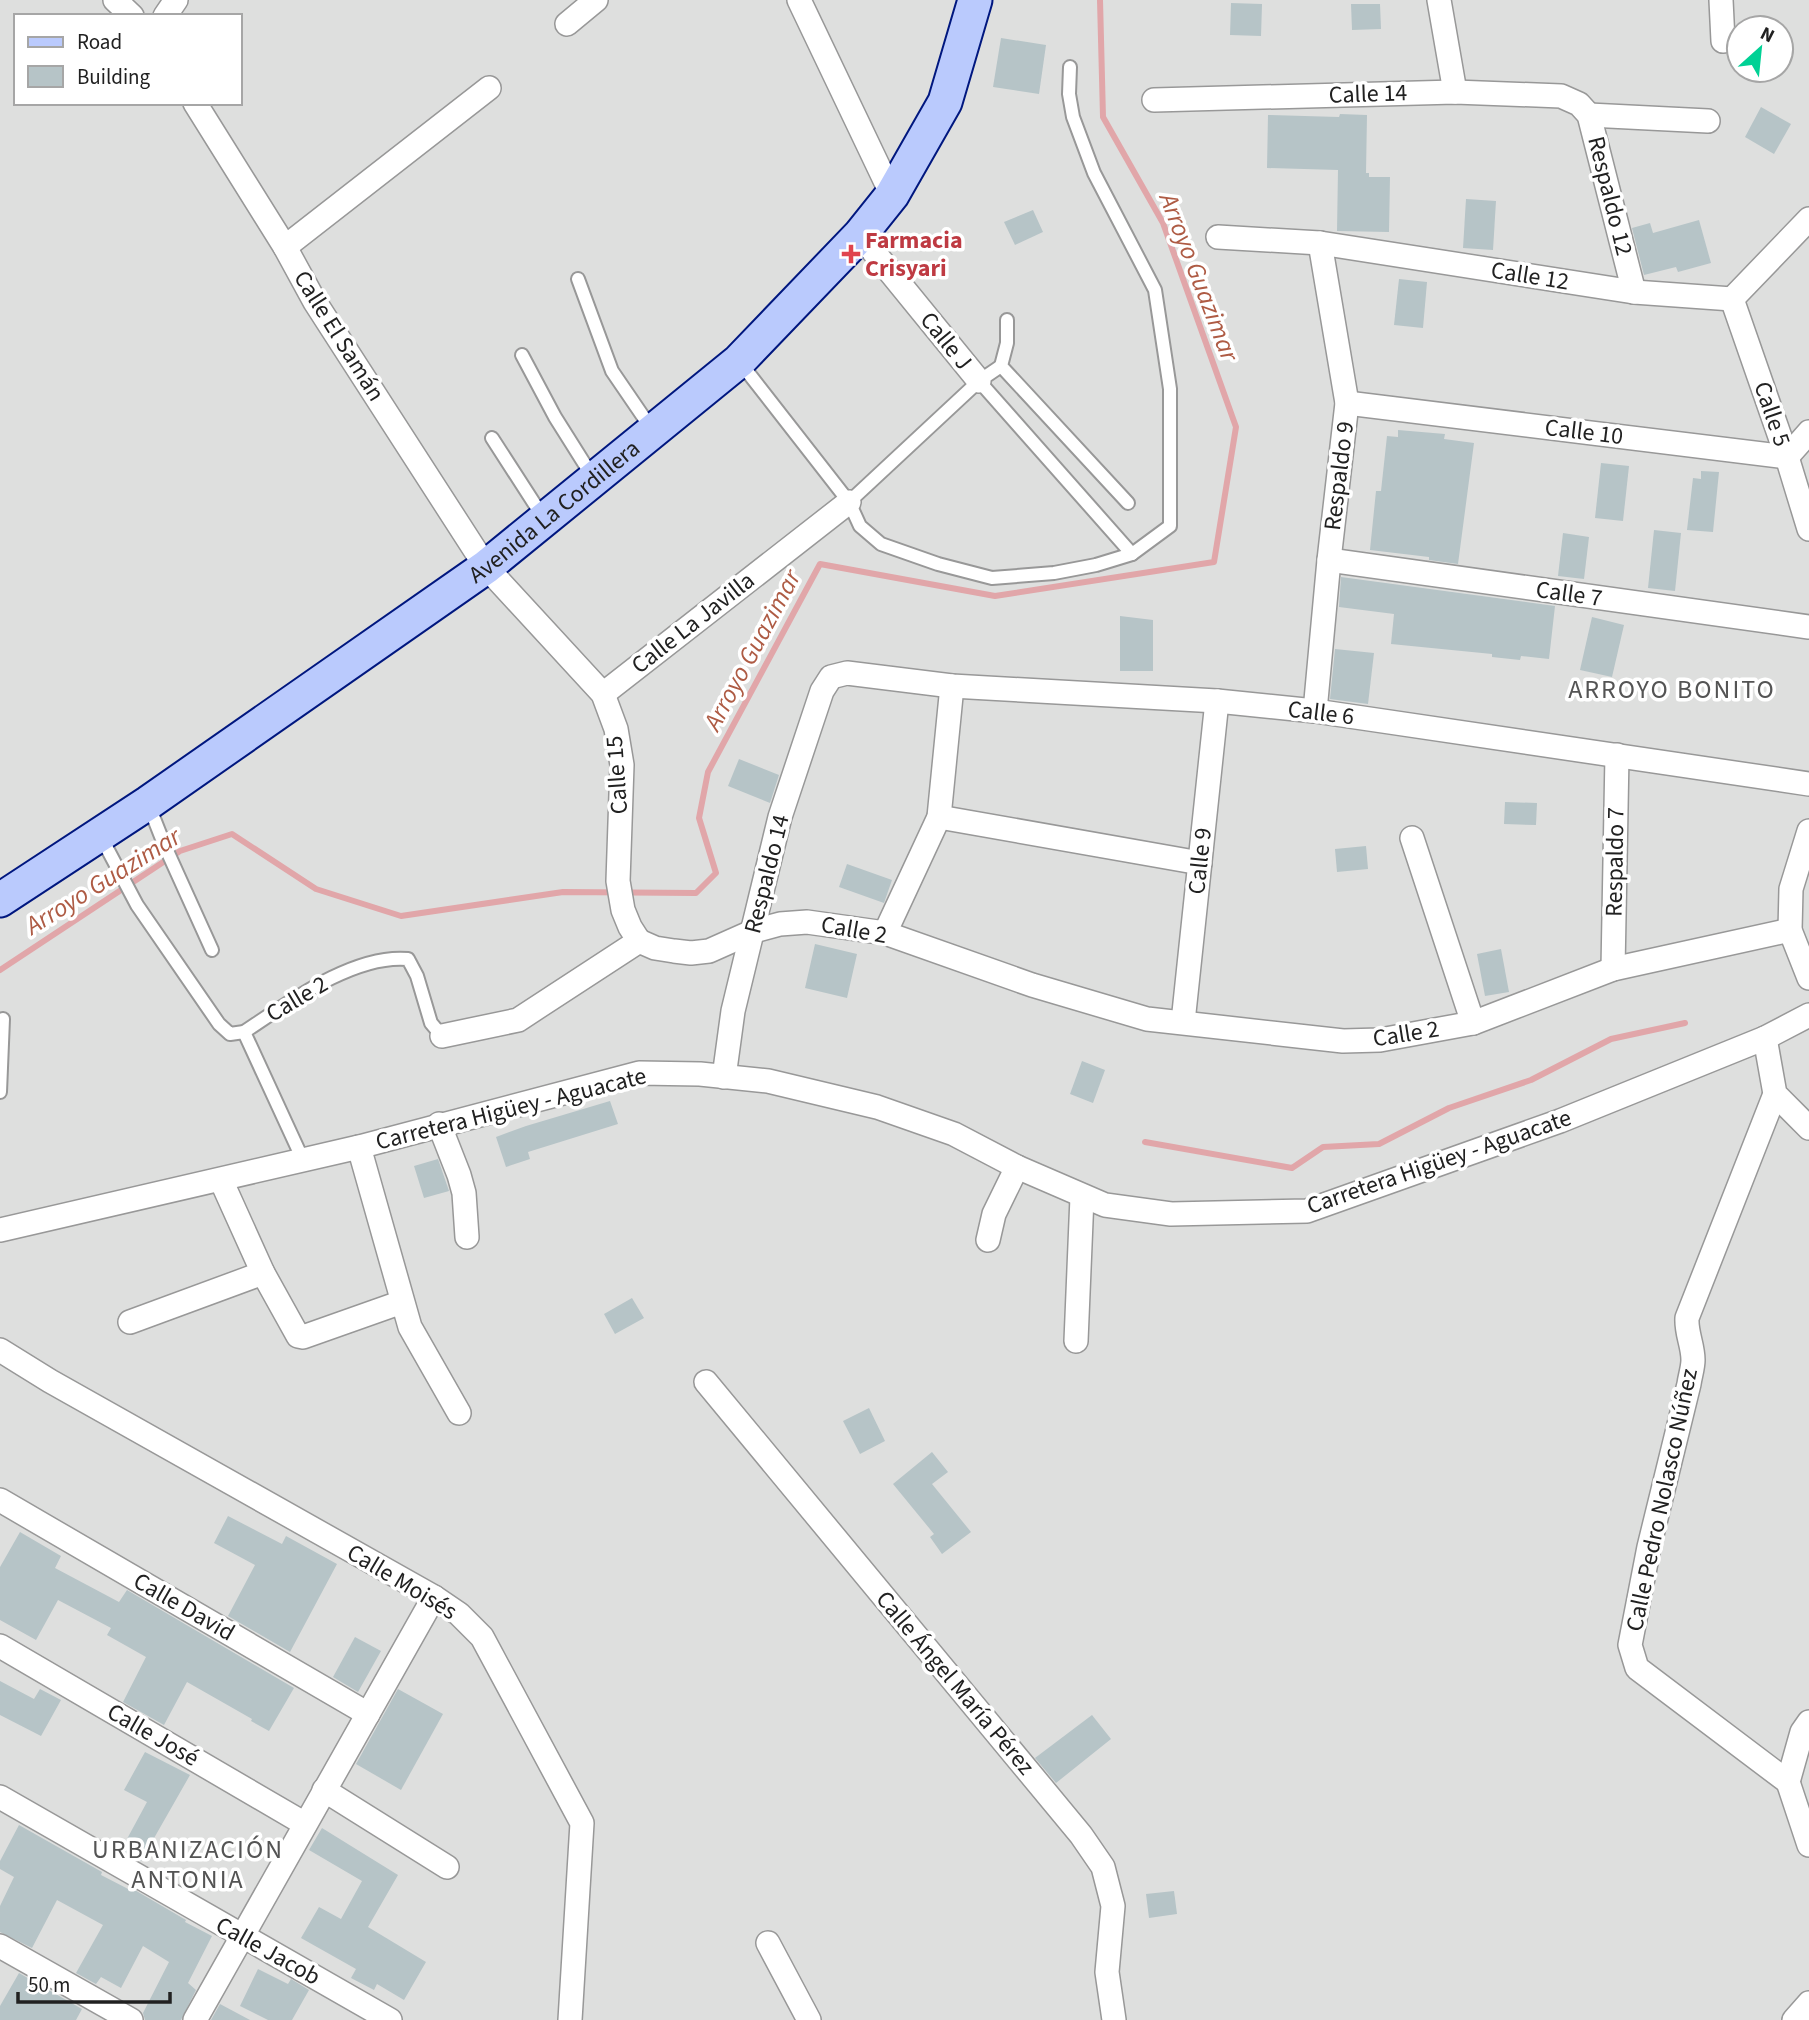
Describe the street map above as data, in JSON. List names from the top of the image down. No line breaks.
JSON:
{"streets":{"main road":["Avenida La Cordillera"],"street":["Calle 14","Respaldo 12","Calle 12","Calle El Samán","Calle J","Calle 5","Calle 10","Respaldo 9","Calle 7","Calle La Javilla","Calle 6","Calle 15","Calle 9","Respaldo 7","Respaldo 14","Calle 2","Carretera Higüey - Aguacate","Calle Pedro Nolasco Núñez","Calle Moisés","Calle David","Calle Ángel María Pérez","Calle José","Calle Jacob"]},"crossings":[["Calle 14","Respaldo 12"],["Respaldo 12","Calle 12"],["Calle 12","Calle 5"],["Calle 12","Respaldo 9"],["Calle El Samán","Avenida La Cordillera"],["Calle El Samán","Calle 15"],["Calle J","Avenida La Cordillera"],["Calle 5","Calle 10"],["Calle 10","Respaldo 9"],["Respaldo 9","Calle 7"],["Respaldo 9","Calle 6"],["Avenida La Cordillera","Calle 15"],["Avenida La Cordillera","Calle 2"],["Calle La Javilla","Calle 15"],["Calle 6","Calle 9"],["Calle 6","Respaldo 7"],["Calle 6","Respaldo 14"],["Calle 15","Calle 2"],["Calle 9","Calle 2"],["Respaldo 7","Calle 2"],["Respaldo 14","Calle 2"],["Respaldo 14","Carretera Higüey - Aguacate"]],"districts":["ARROYO BONITO","URBANIZACIÓN ANTONIA"],"water":["Arroyo Guazimar"],"places":{"health":["Farmacia Crisyari"]},"legend":["Road","Building"],"scale_bar":"50 m","north":"top right"}
